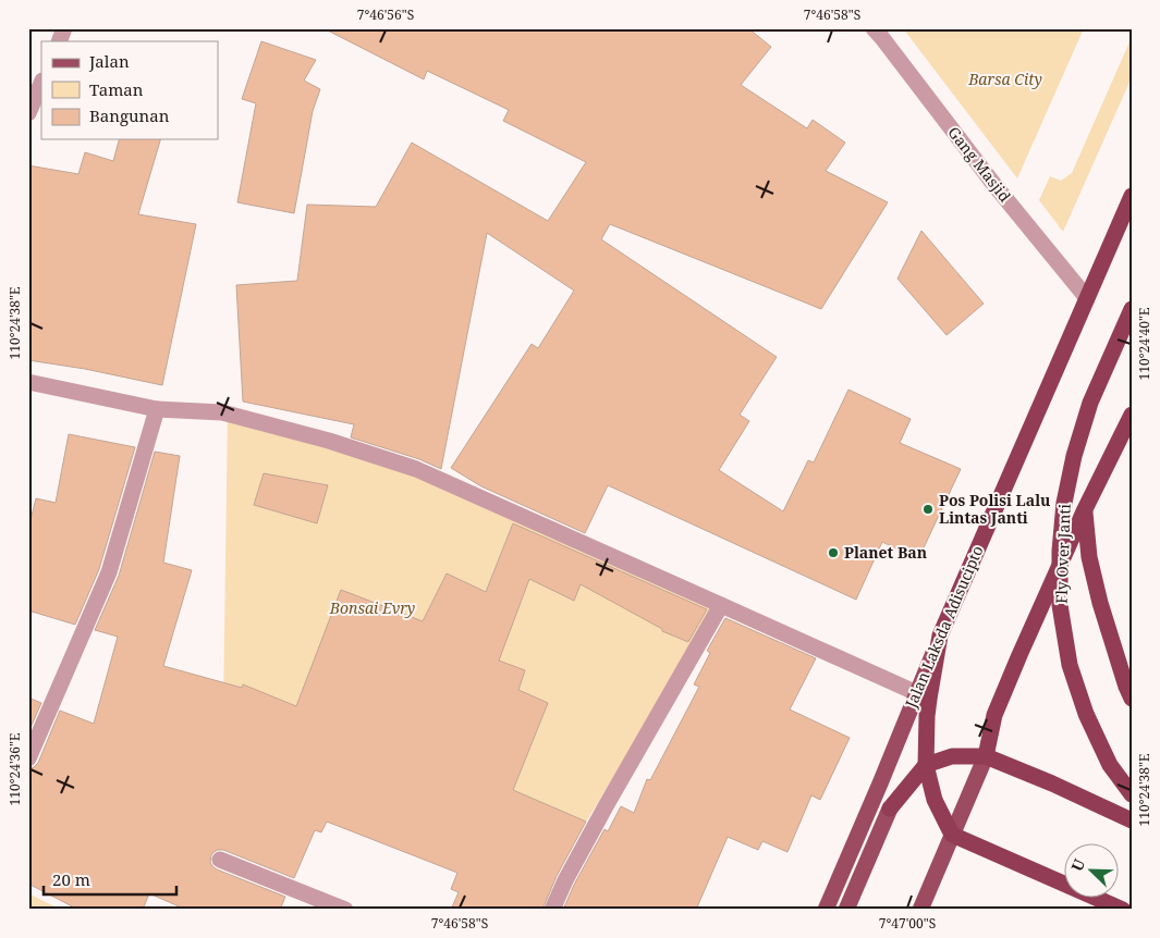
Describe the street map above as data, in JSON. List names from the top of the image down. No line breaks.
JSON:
{"streets":{"highway":["Fly Over Janti","Jalan Laksda Adisucipto"],"street":["Gang Masjid"]},"crossings":[["Gang Masjid","Jalan Laksda Adisucipto"]],"parks":["Barsa City","Bonsai Evry"],"places":["Pos Polisi Lalu Lintas Janti","Planet Ban"],"legend":["Jalan","Taman","Bangunan"],"scale_bar":"20 m","north":"top left","coordinates":["7°46'56\"S","7°46'58\"S","110°24'38\"E","110°24'40\"E","110°24'36\"E","7°47'00\"S"]}
